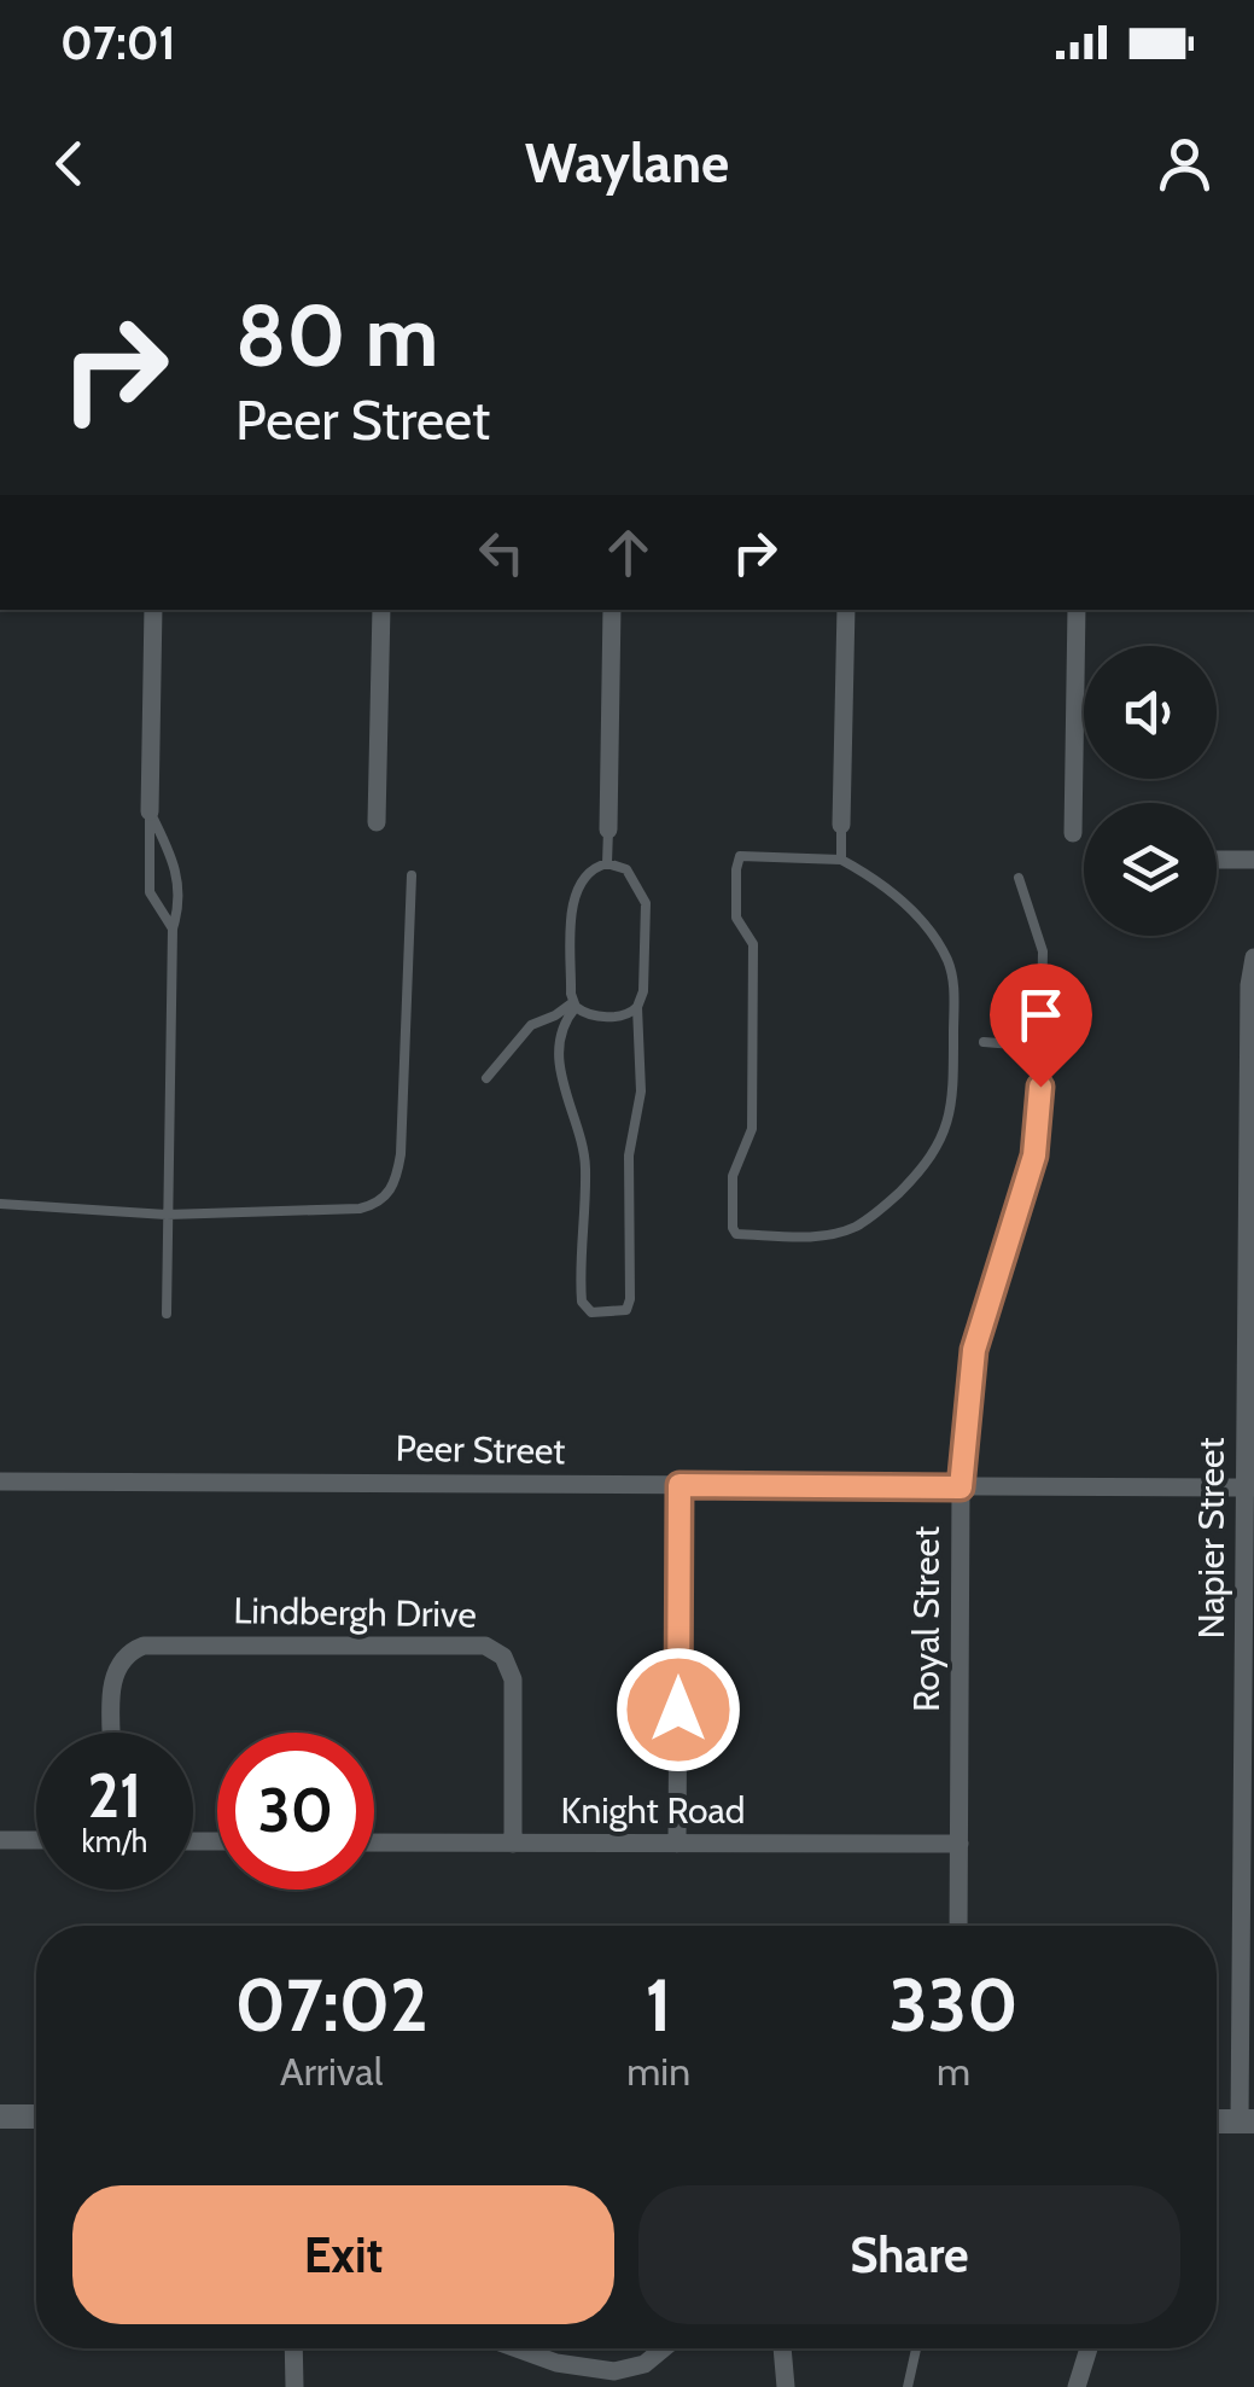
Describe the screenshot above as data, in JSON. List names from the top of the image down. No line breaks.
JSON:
{"streets":{"street":["Peer Street","Napier Street","Lindbergh Drive","Royal Street","Knight Road"]},"crossings":[["Peer Street","Napier Street"],["Peer Street","Royal Street"],["Lindbergh Drive","Knight Road"],["Royal Street","Knight Road"]],"page":{"status":"07:01","header":"Waylane","turn":["80 m","Peer Street"],"speed":"21 km/h","limit":"30","eta":["07:02","Arrival","1","min","330","m"],"buttons":["Exit","Share"]}}
